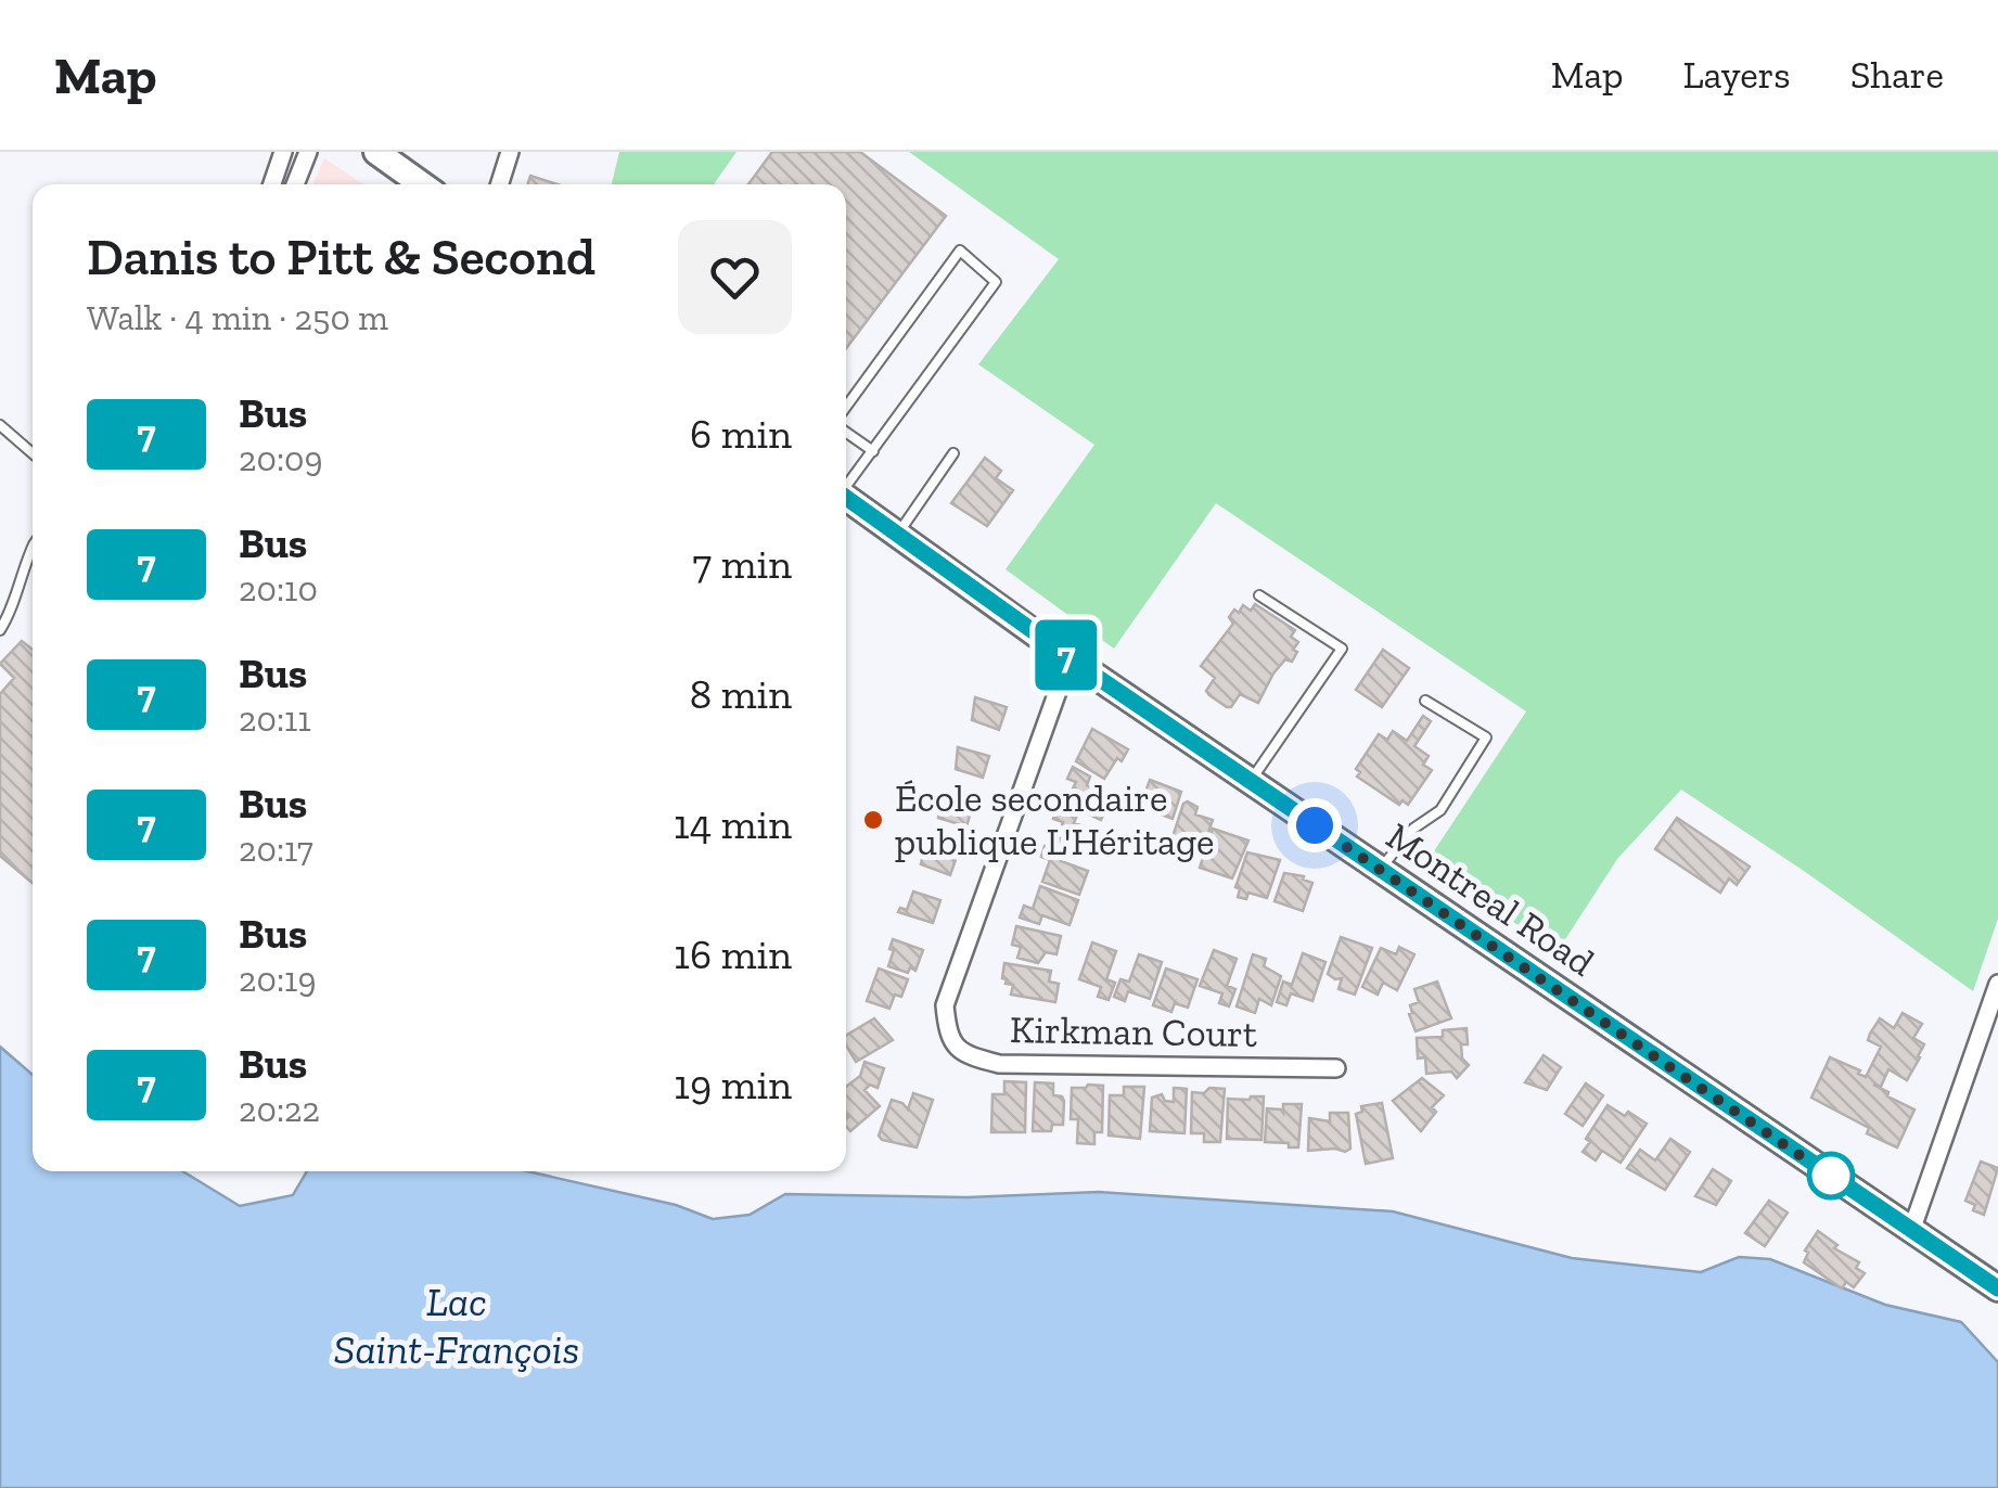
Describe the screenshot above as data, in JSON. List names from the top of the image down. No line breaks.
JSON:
{"streets":{"main road":["Montreal Road"],"street":["Kirkman Court"]},"crossings":[["Montreal Road","Kirkman Court"]],"water":["Lac Saint-François"],"places":["École secondaire publique L'Héritage"],"lines":["bus line 7"],"page":{"header":"Map","nav":["Map","Layers","Share"],"on_map":"7","heading":["Danis to Pitt & Second","Walk · 4 min · 250 m"],"list":[{"mark":"7","name":"Bus","note":"20:09","value":"6 min"},{"mark":"7","name":"Bus","note":"20:10","value":"7 min"},{"mark":"7","name":"Bus","note":"20:11","value":"8 min"},{"mark":"7","name":"Bus","note":"20:17","value":"14 min"},{"mark":"7","name":"Bus","note":"20:19","value":"16 min"},{"mark":"7","name":"Bus","note":"20:22","value":"19 min"}]}}
